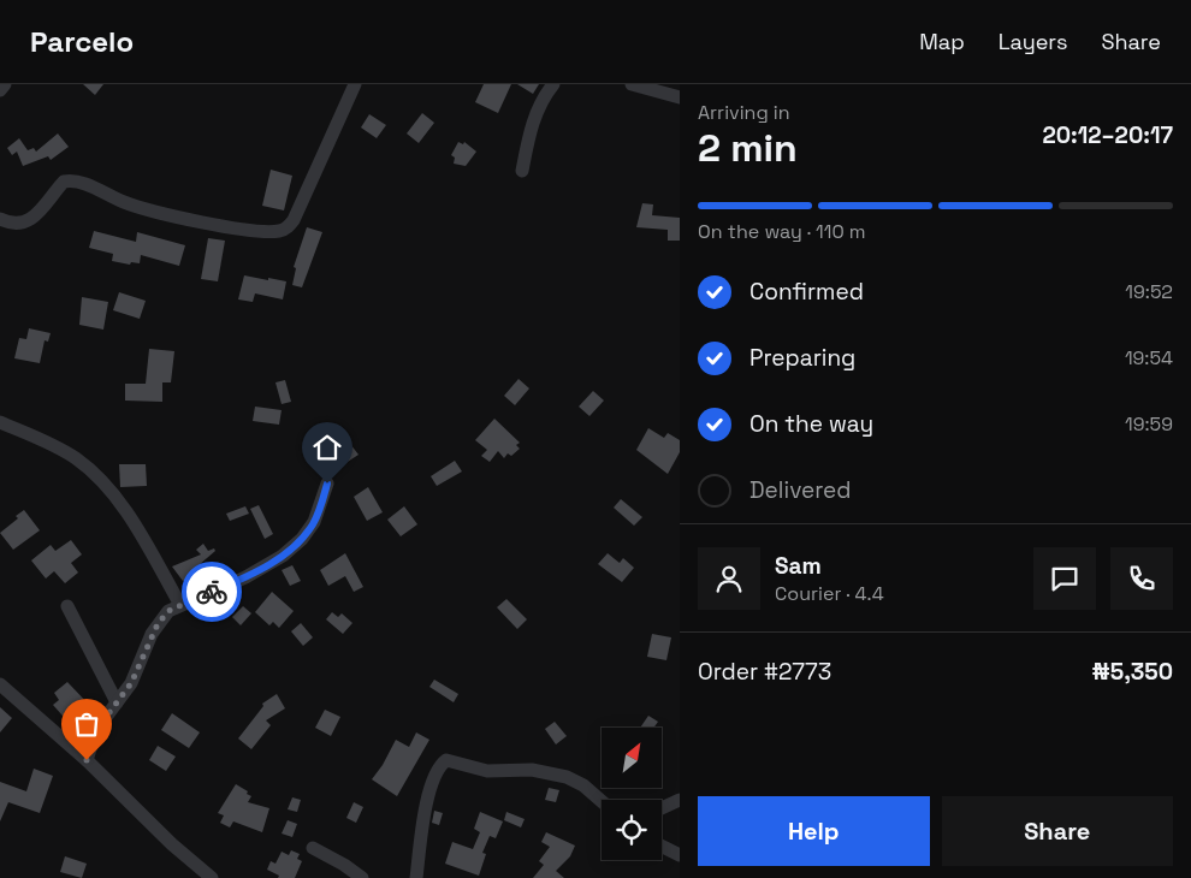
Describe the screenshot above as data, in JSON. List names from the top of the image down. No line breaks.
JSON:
{"north":"top right","page":{"header":"Parcelo","nav":["Map","Layers","Share"],"heading":["2 min","Arriving in","20:12–20:17"],"panel":["Sam","Courier · 4.4","Order #2773","₦5,350"],"bar":"On the way · 110 m","list":[["Confirmed","19:52"],["Preparing","19:54"],["On the way","19:59"],"Delivered"],"buttons":["Help","Share"]}}
